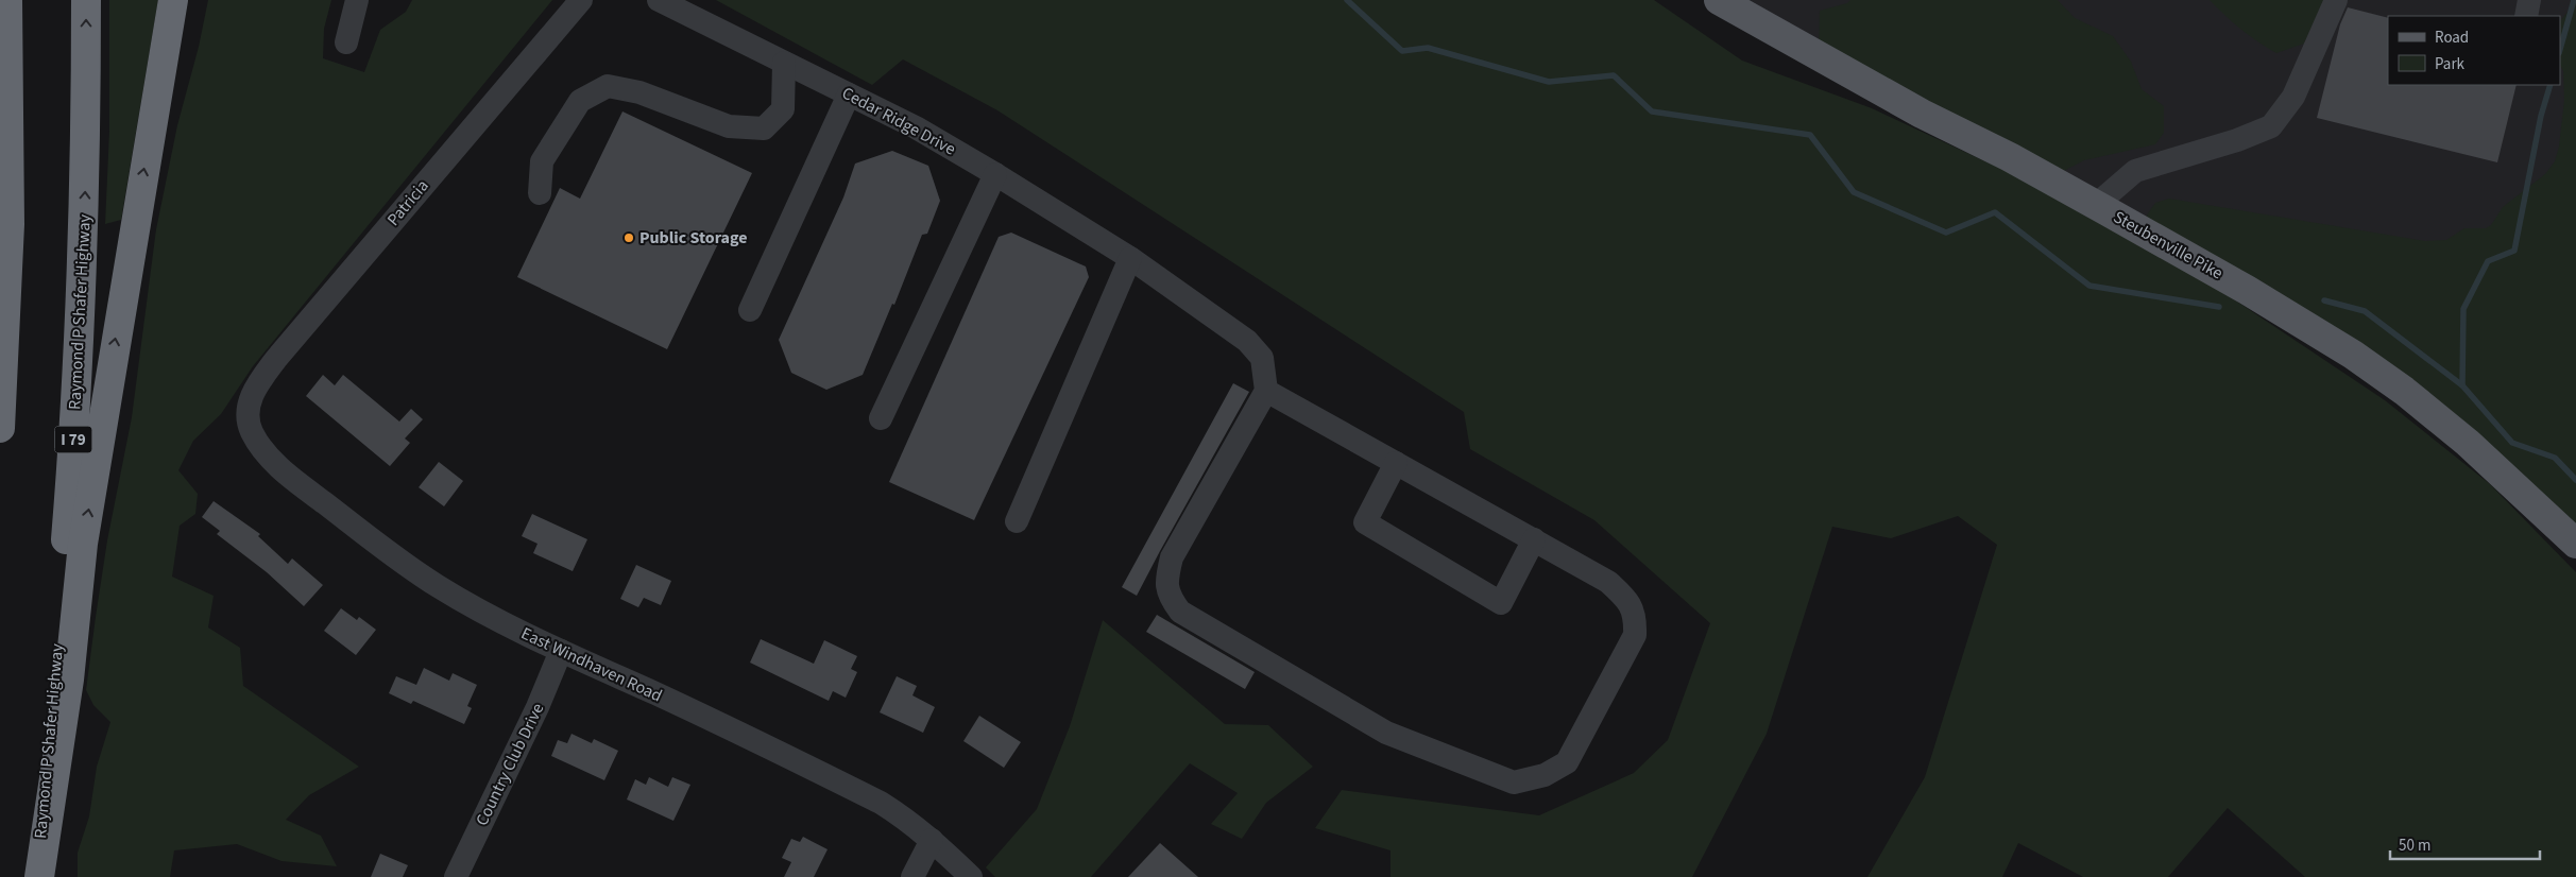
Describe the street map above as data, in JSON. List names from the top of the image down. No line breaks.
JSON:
{"streets":{"highway":["Raymond P Shafer Highway","I 79"],"main road":["Steubenville Pike"],"street":["Cedar Ridge Drive","Patricia","East Windhaven Road","Country Club Drive"]},"crossings":[["Patricia","East Windhaven Road"],["East Windhaven Road","Country Club Drive"]],"places":["Public Storage"],"legend":["Road","Park"],"scale_bar":"50 m"}
